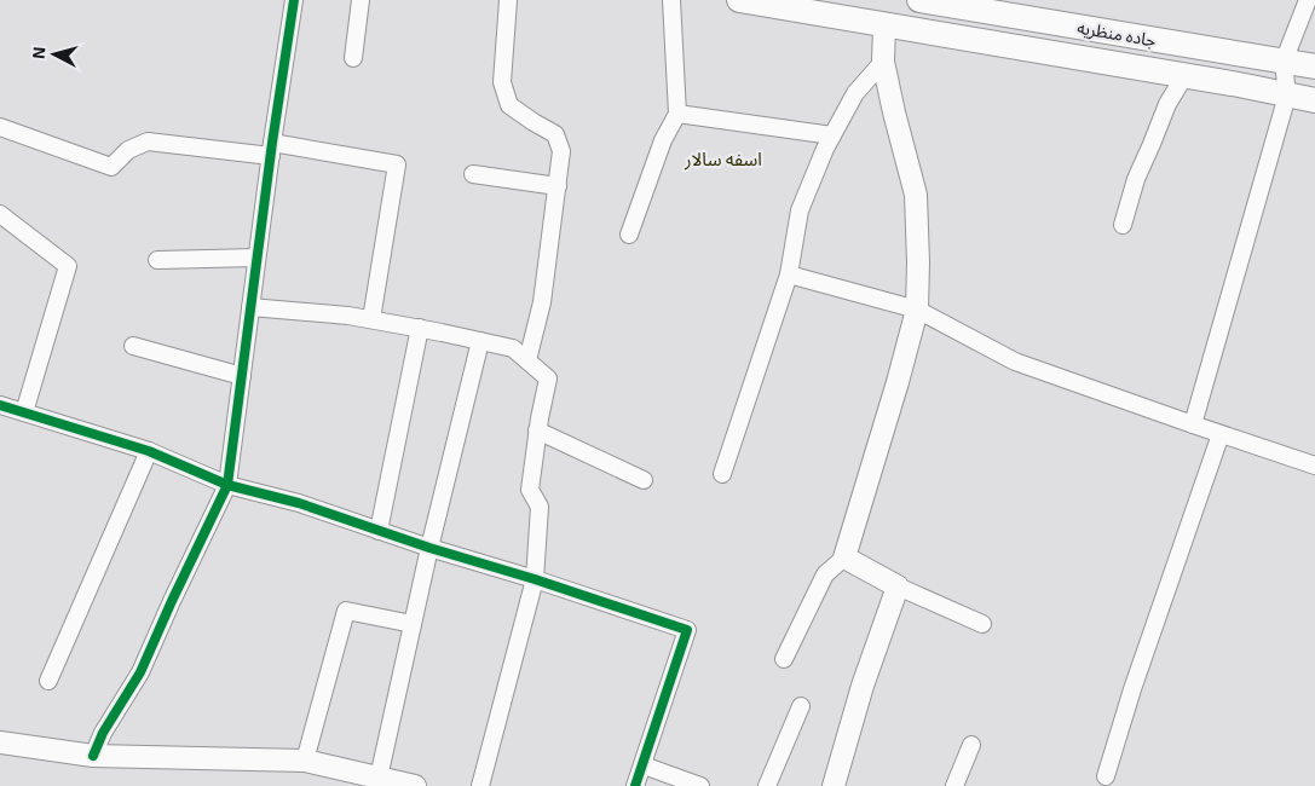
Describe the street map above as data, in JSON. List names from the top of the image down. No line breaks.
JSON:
{"streets":{"main road":["جاده منظریه"]},"districts":["اسفه سالار"],"north":"left"}
